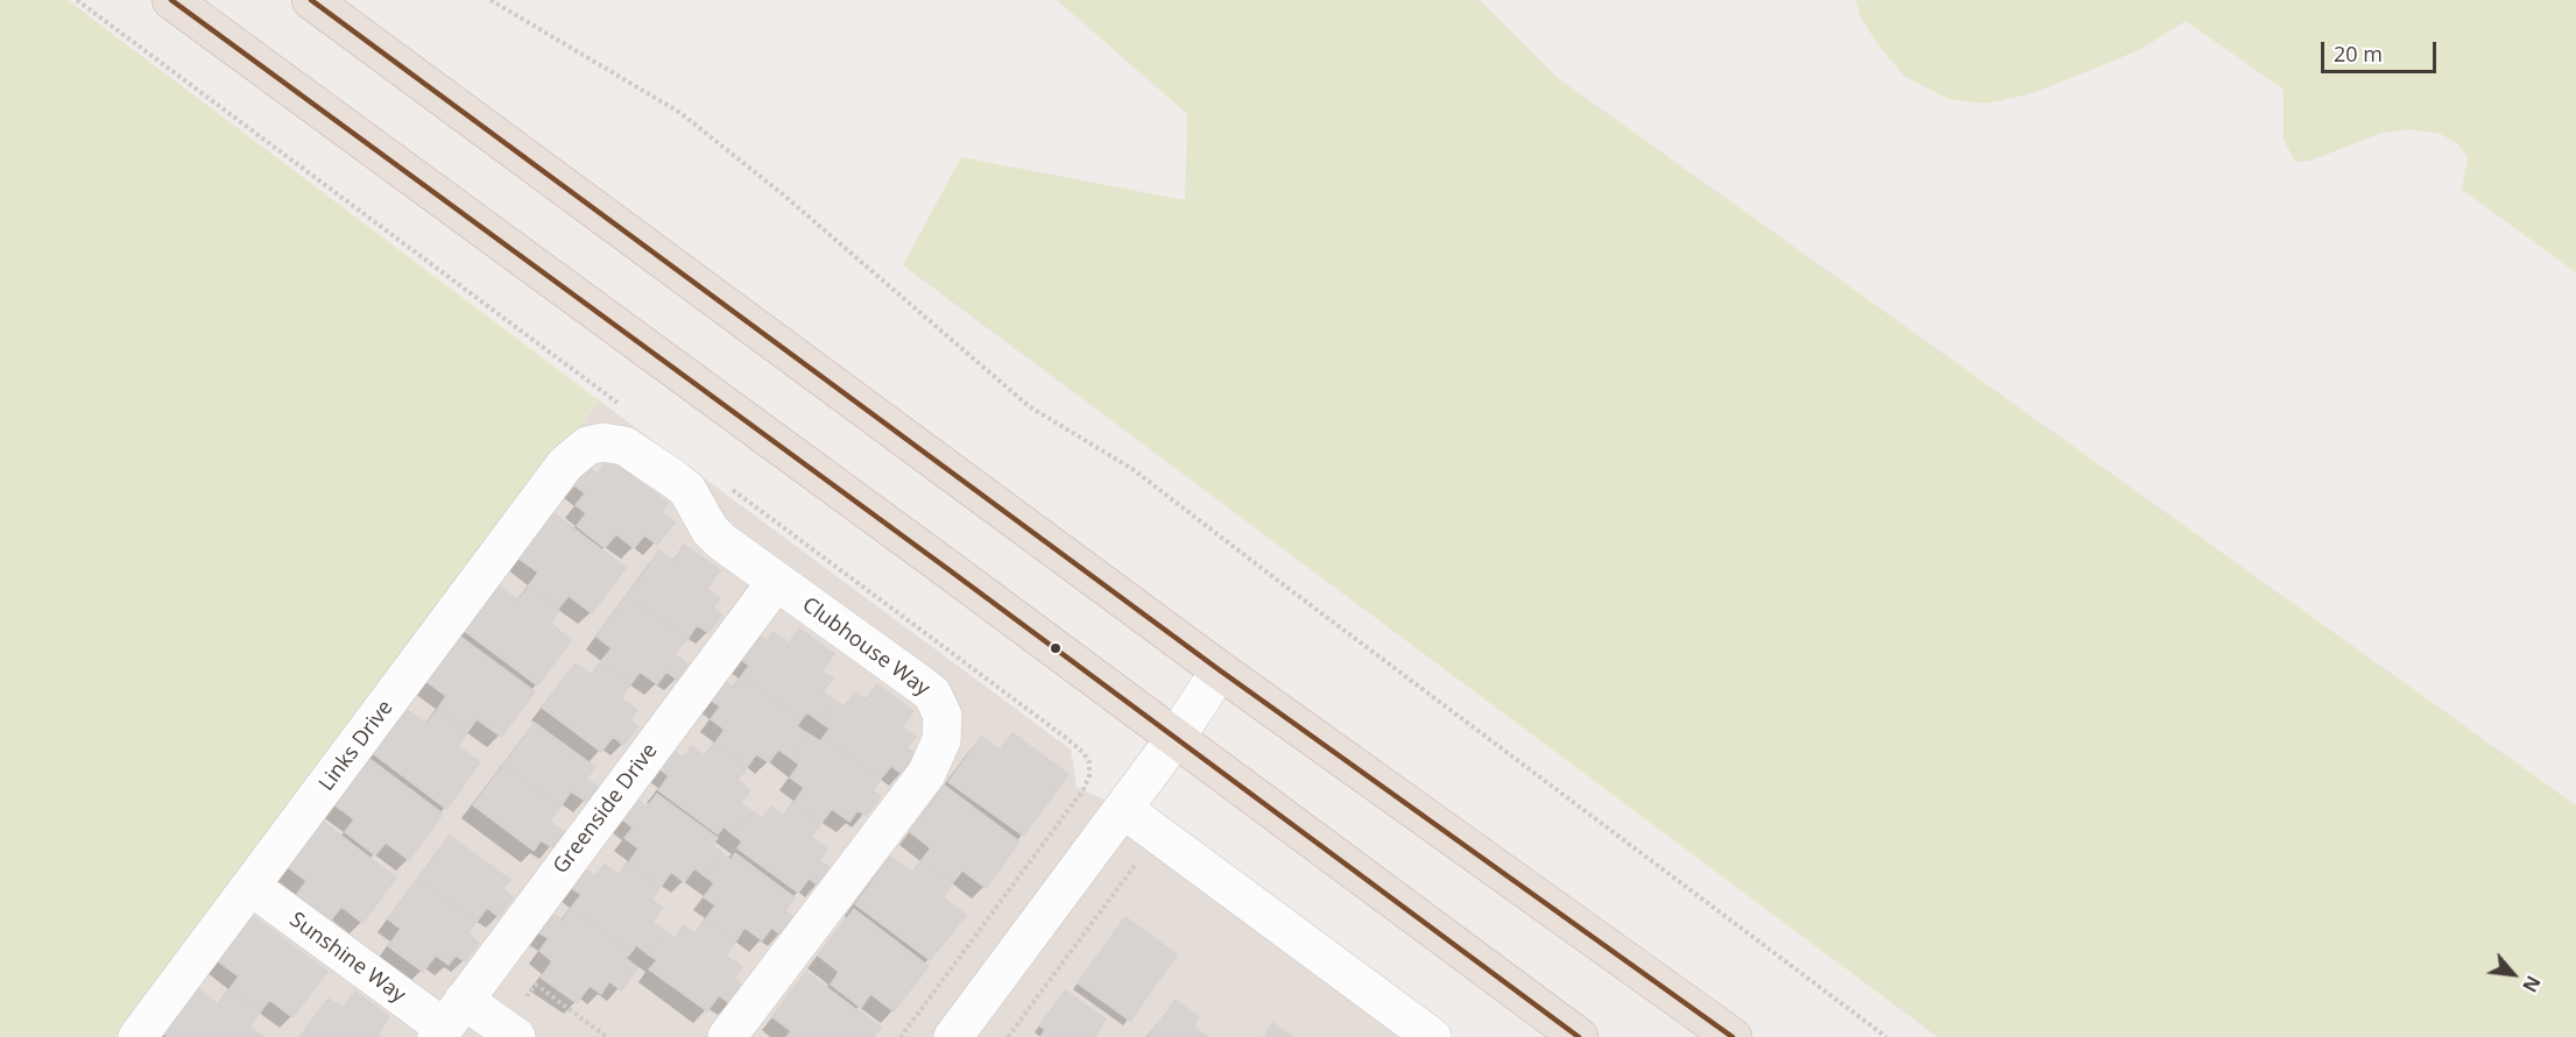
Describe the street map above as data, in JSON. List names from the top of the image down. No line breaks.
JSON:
{"streets":{"street":["Clubhouse Way","Links Drive","Greenside Drive","Sunshine Way"]},"crossings":[["Clubhouse Way","Links Drive"],["Clubhouse Way","Greenside Drive"],["Links Drive","Sunshine Way"],["Greenside Drive","Sunshine Way"]],"scale_bar":"20 m","north":"bottom right"}
